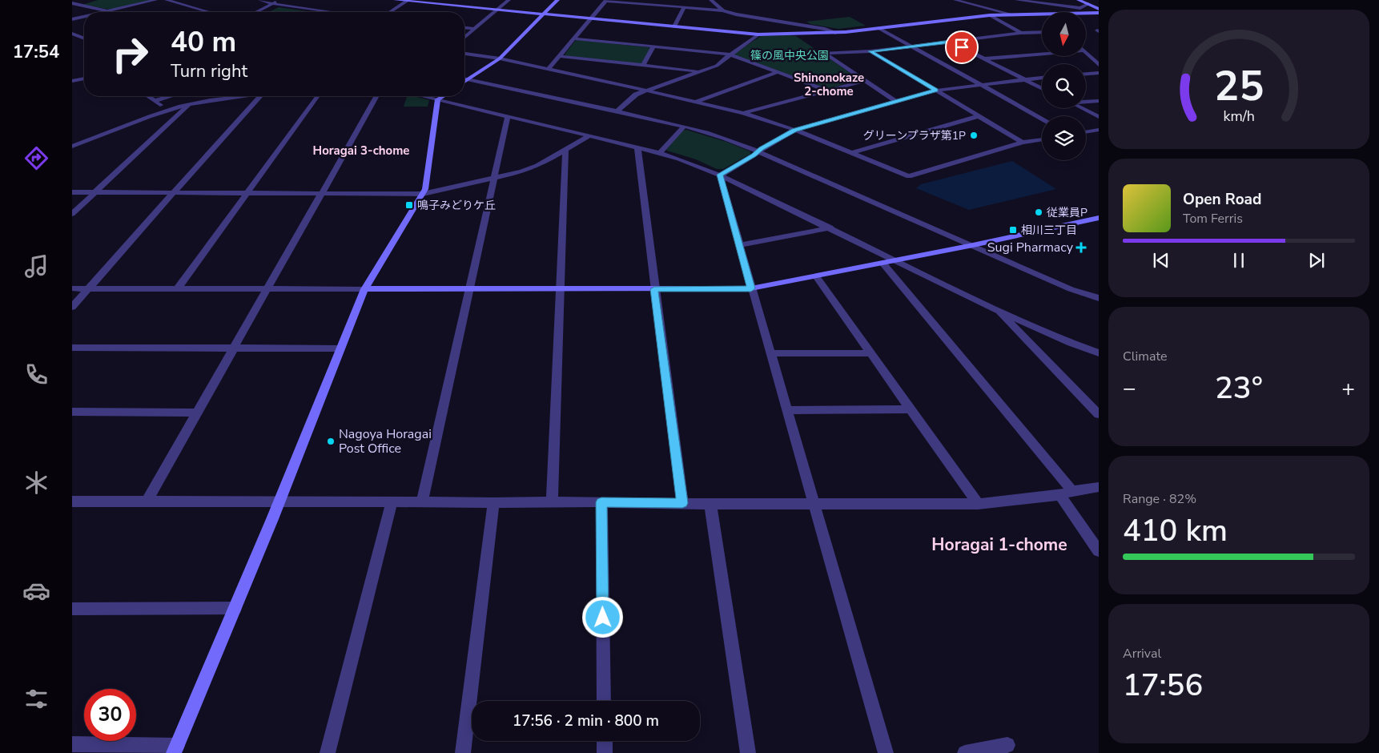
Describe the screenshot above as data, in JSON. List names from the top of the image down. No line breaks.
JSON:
{"districts":["Shinonokaze 2-chome","Horagai 3-chome","Horagai 1-chome"],"parks":["篠の風中央公園"],"places":{"other":["グリーンプラザ第1P","従業員P","Nagoya Horagai Post Office"],"transit":["鳴子みどりケ丘","相川三丁目"],"health":["Sugi Pharmacy"]},"north":"bottom","page":{"tabs":"17:54","turn":["40 m","Turn right"],"song":["Open Road","Tom Ferris"],"tile":["Climate",["Range · 82%","410 km"],["Arrival","17:56"]],"heat":["−","23°","+"],"limit":"30","trip":"17:56 · 2 min · 800 m","gauge":["25","km/h"]}}
